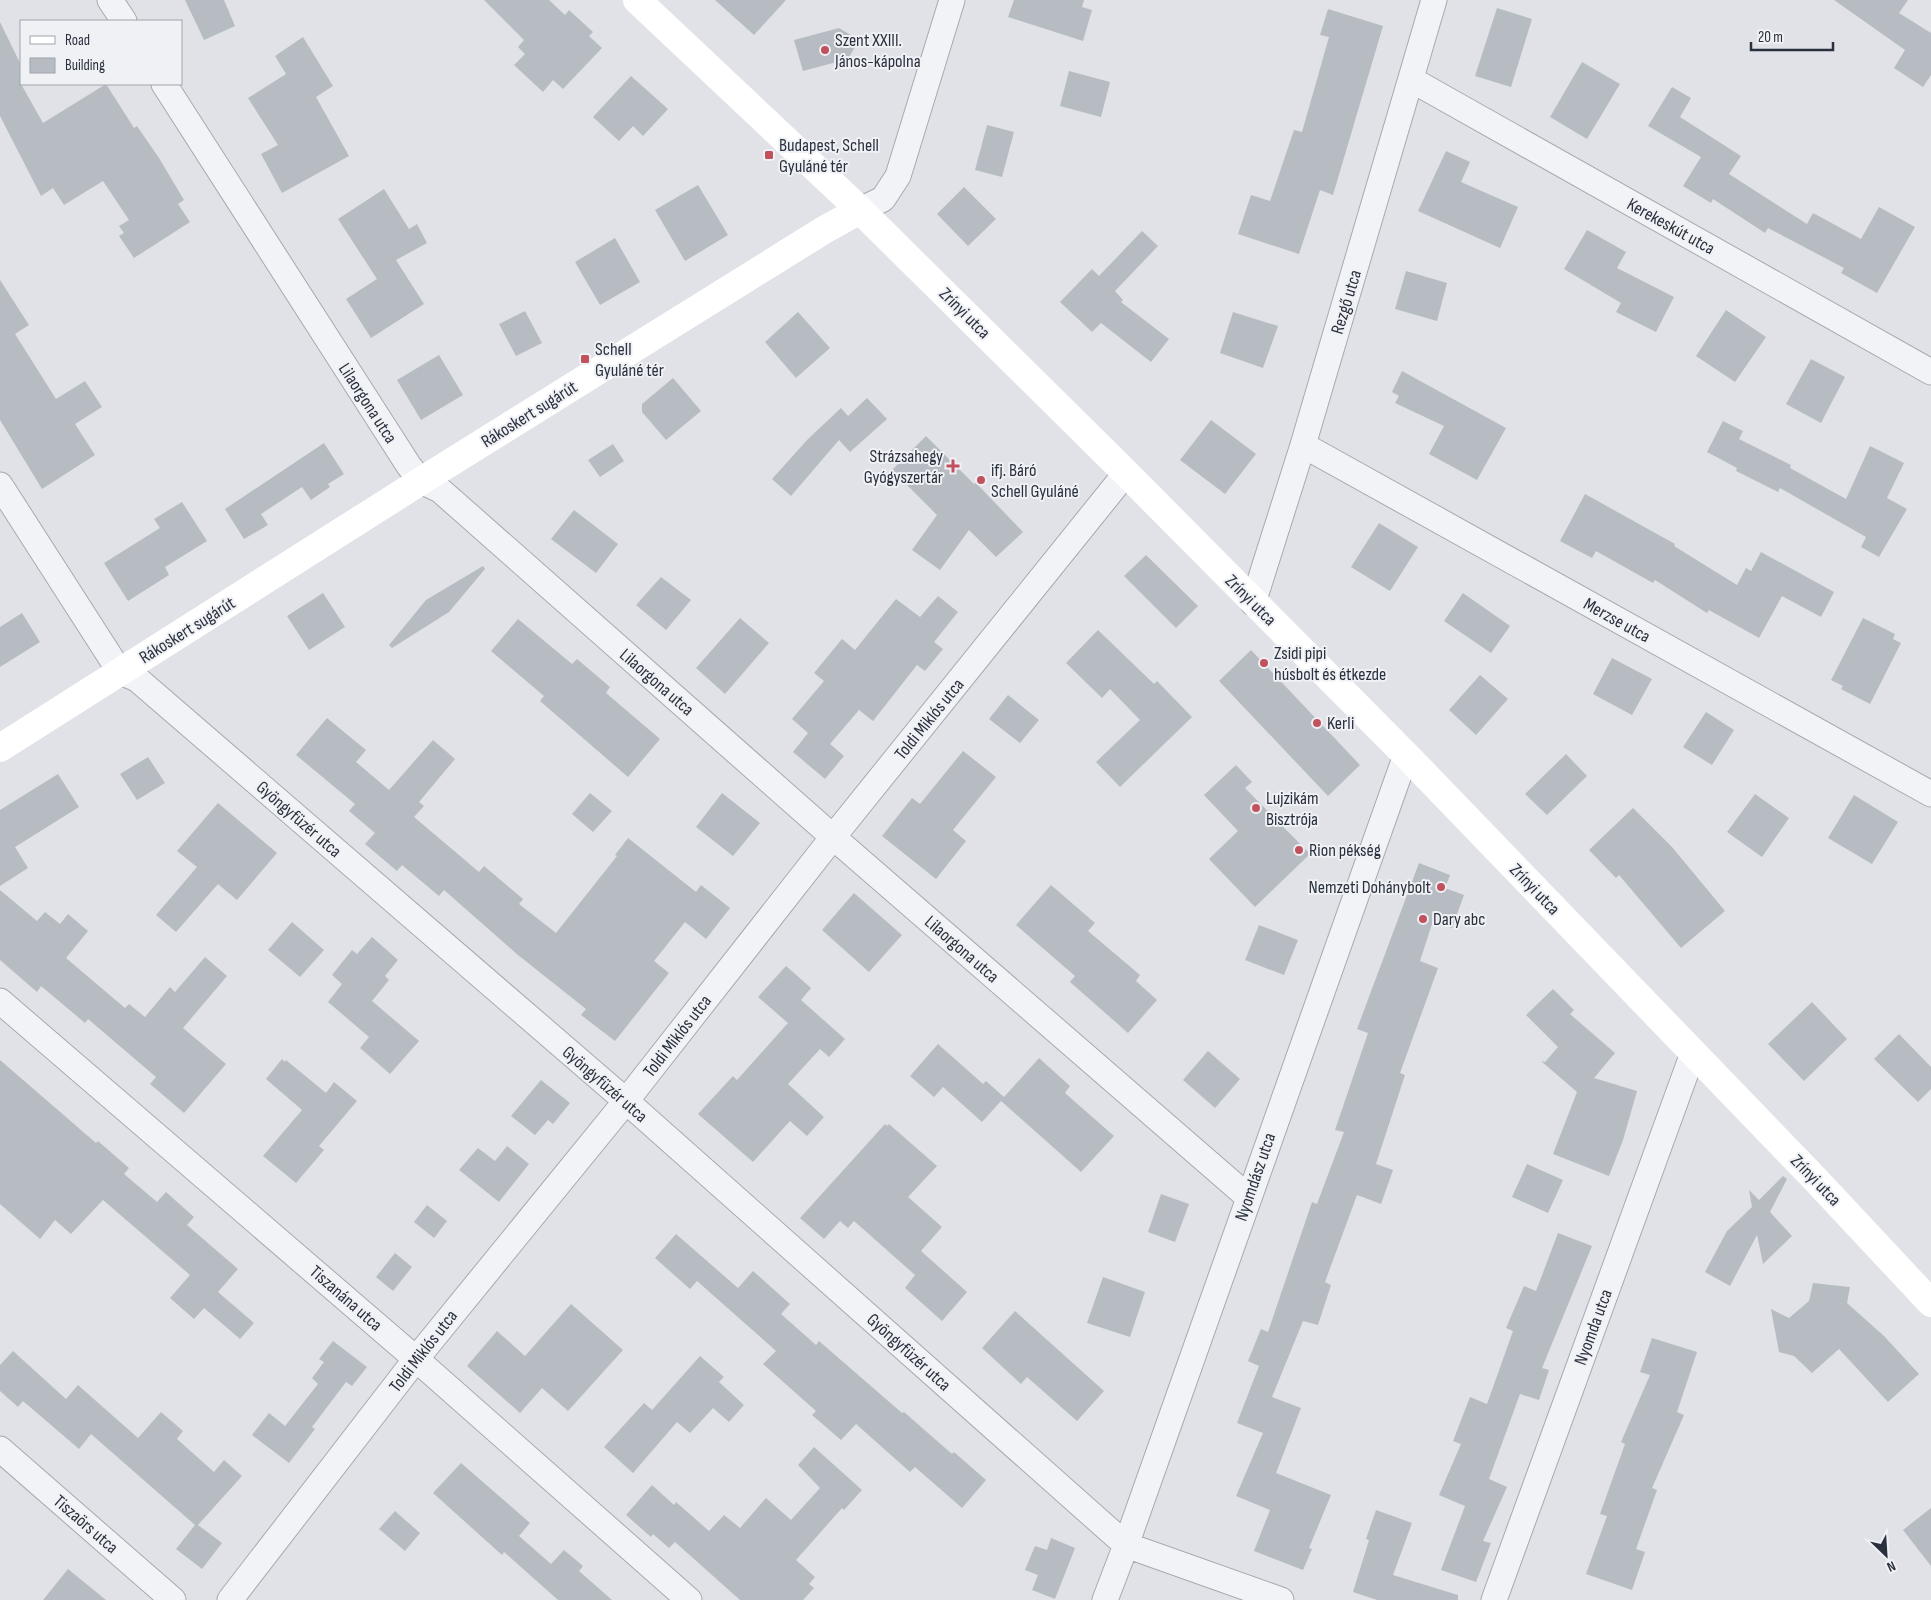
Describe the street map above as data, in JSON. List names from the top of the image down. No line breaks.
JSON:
{"streets":{"main road":["Zrínyi utca","Rákoskert sugárút"],"street":["Kerekeskút utca","Rezgő utca","Lilaorgona utca","Merzse utca","Toldi Miklós utca","Gyöngyfüzér utca","Nyomdász utca","Tiszanána utca","Nyomda utca","Tiszaörs utca"]},"crossings":[["Kerekeskút utca","Rezgő utca"],["Rezgő utca","Zrínyi utca"],["Rezgő utca","Merzse utca"],["Zrínyi utca","Rákoskert sugárút"],["Zrínyi utca","Toldi Miklós utca"],["Zrínyi utca","Nyomdász utca"],["Zrínyi utca","Nyomda utca"],["Lilaorgona utca","Rákoskert sugárút"],["Lilaorgona utca","Toldi Miklós utca"],["Lilaorgona utca","Nyomdász utca"],["Rákoskert sugárút","Gyöngyfüzér utca"],["Toldi Miklós utca","Gyöngyfüzér utca"],["Toldi Miklós utca","Tiszanána utca"],["Gyöngyfüzér utca","Nyomdász utca"]],"places":{"other":["Szent XXIII. János-kápolna","ifj. Báró Schell Gyuláné","Zsidi pipi húsbolt és étkezde","Kerli","Lujzikám Bisztrója","Rion pékség","Nemzeti Dohánybolt","Dary abc"],"transit":["Budapest, Schell Gyuláné tér","Schell Gyuláné tér"],"health":["Strázsahegy Gyógyszertár"]},"legend":["Road","Building"],"scale_bar":"20 m","north":"bottom right"}
